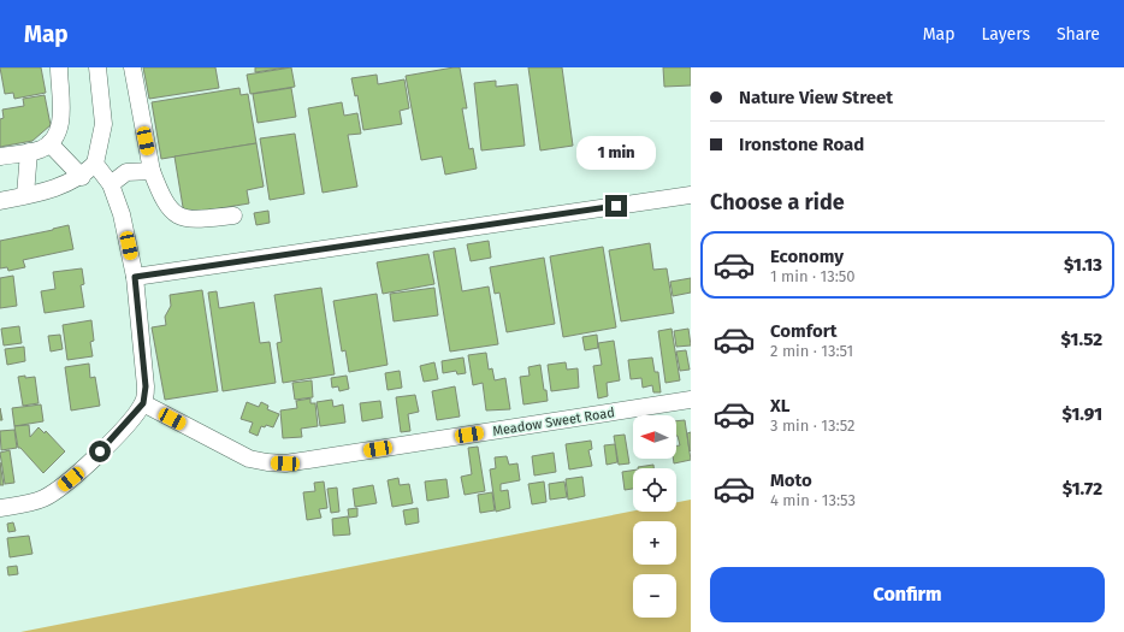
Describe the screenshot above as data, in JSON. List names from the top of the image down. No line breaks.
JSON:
{"streets":{"street":["Meadow Sweet Road"]},"north":"left","page":{"header":"Map","nav":["Map","Layers","Share"],"banner":["Nature View Street","Ironstone Road"],"bubble":"1 min","heading":"Choose a ride","list":[{"name":"Economy","note":"1 min · 13:50","value":"$1.13"},{"name":"Comfort","note":"2 min · 13:51","value":"$1.52"},{"name":"XL","note":"3 min · 13:52","value":"$1.91"},{"name":"Moto","note":"4 min · 13:53","value":"$1.72"}],"map_buttons":["+","−"],"buttons":"Confirm"}}
